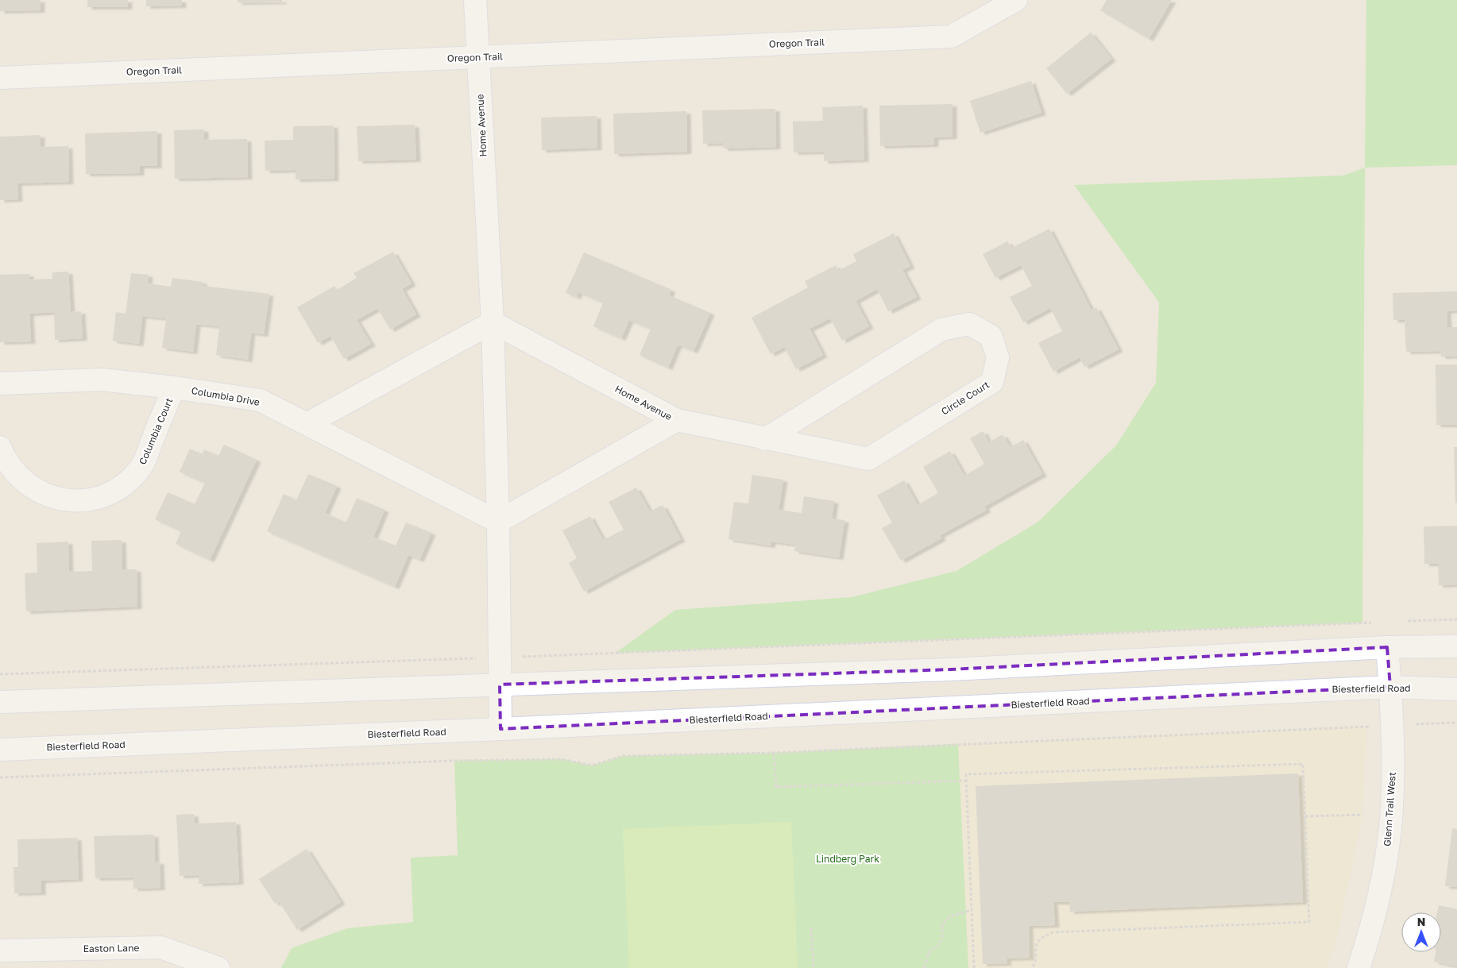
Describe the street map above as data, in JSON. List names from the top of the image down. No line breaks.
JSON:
{"streets":{"street":["Oregon Trail","Home Avenue","Columbia Drive","Circle Court","Columbia Court","Biesterfield Road","Glenn Trail West","Easton Lane"]},"crossings":[["Oregon Trail","Home Avenue"],["Home Avenue","Columbia Drive"],["Home Avenue","Circle Court"],["Home Avenue","Biesterfield Road"],["Columbia Drive","Columbia Court"],["Biesterfield Road","Glenn Trail West"]],"parks":["Lindberg Park"],"north":"top"}
